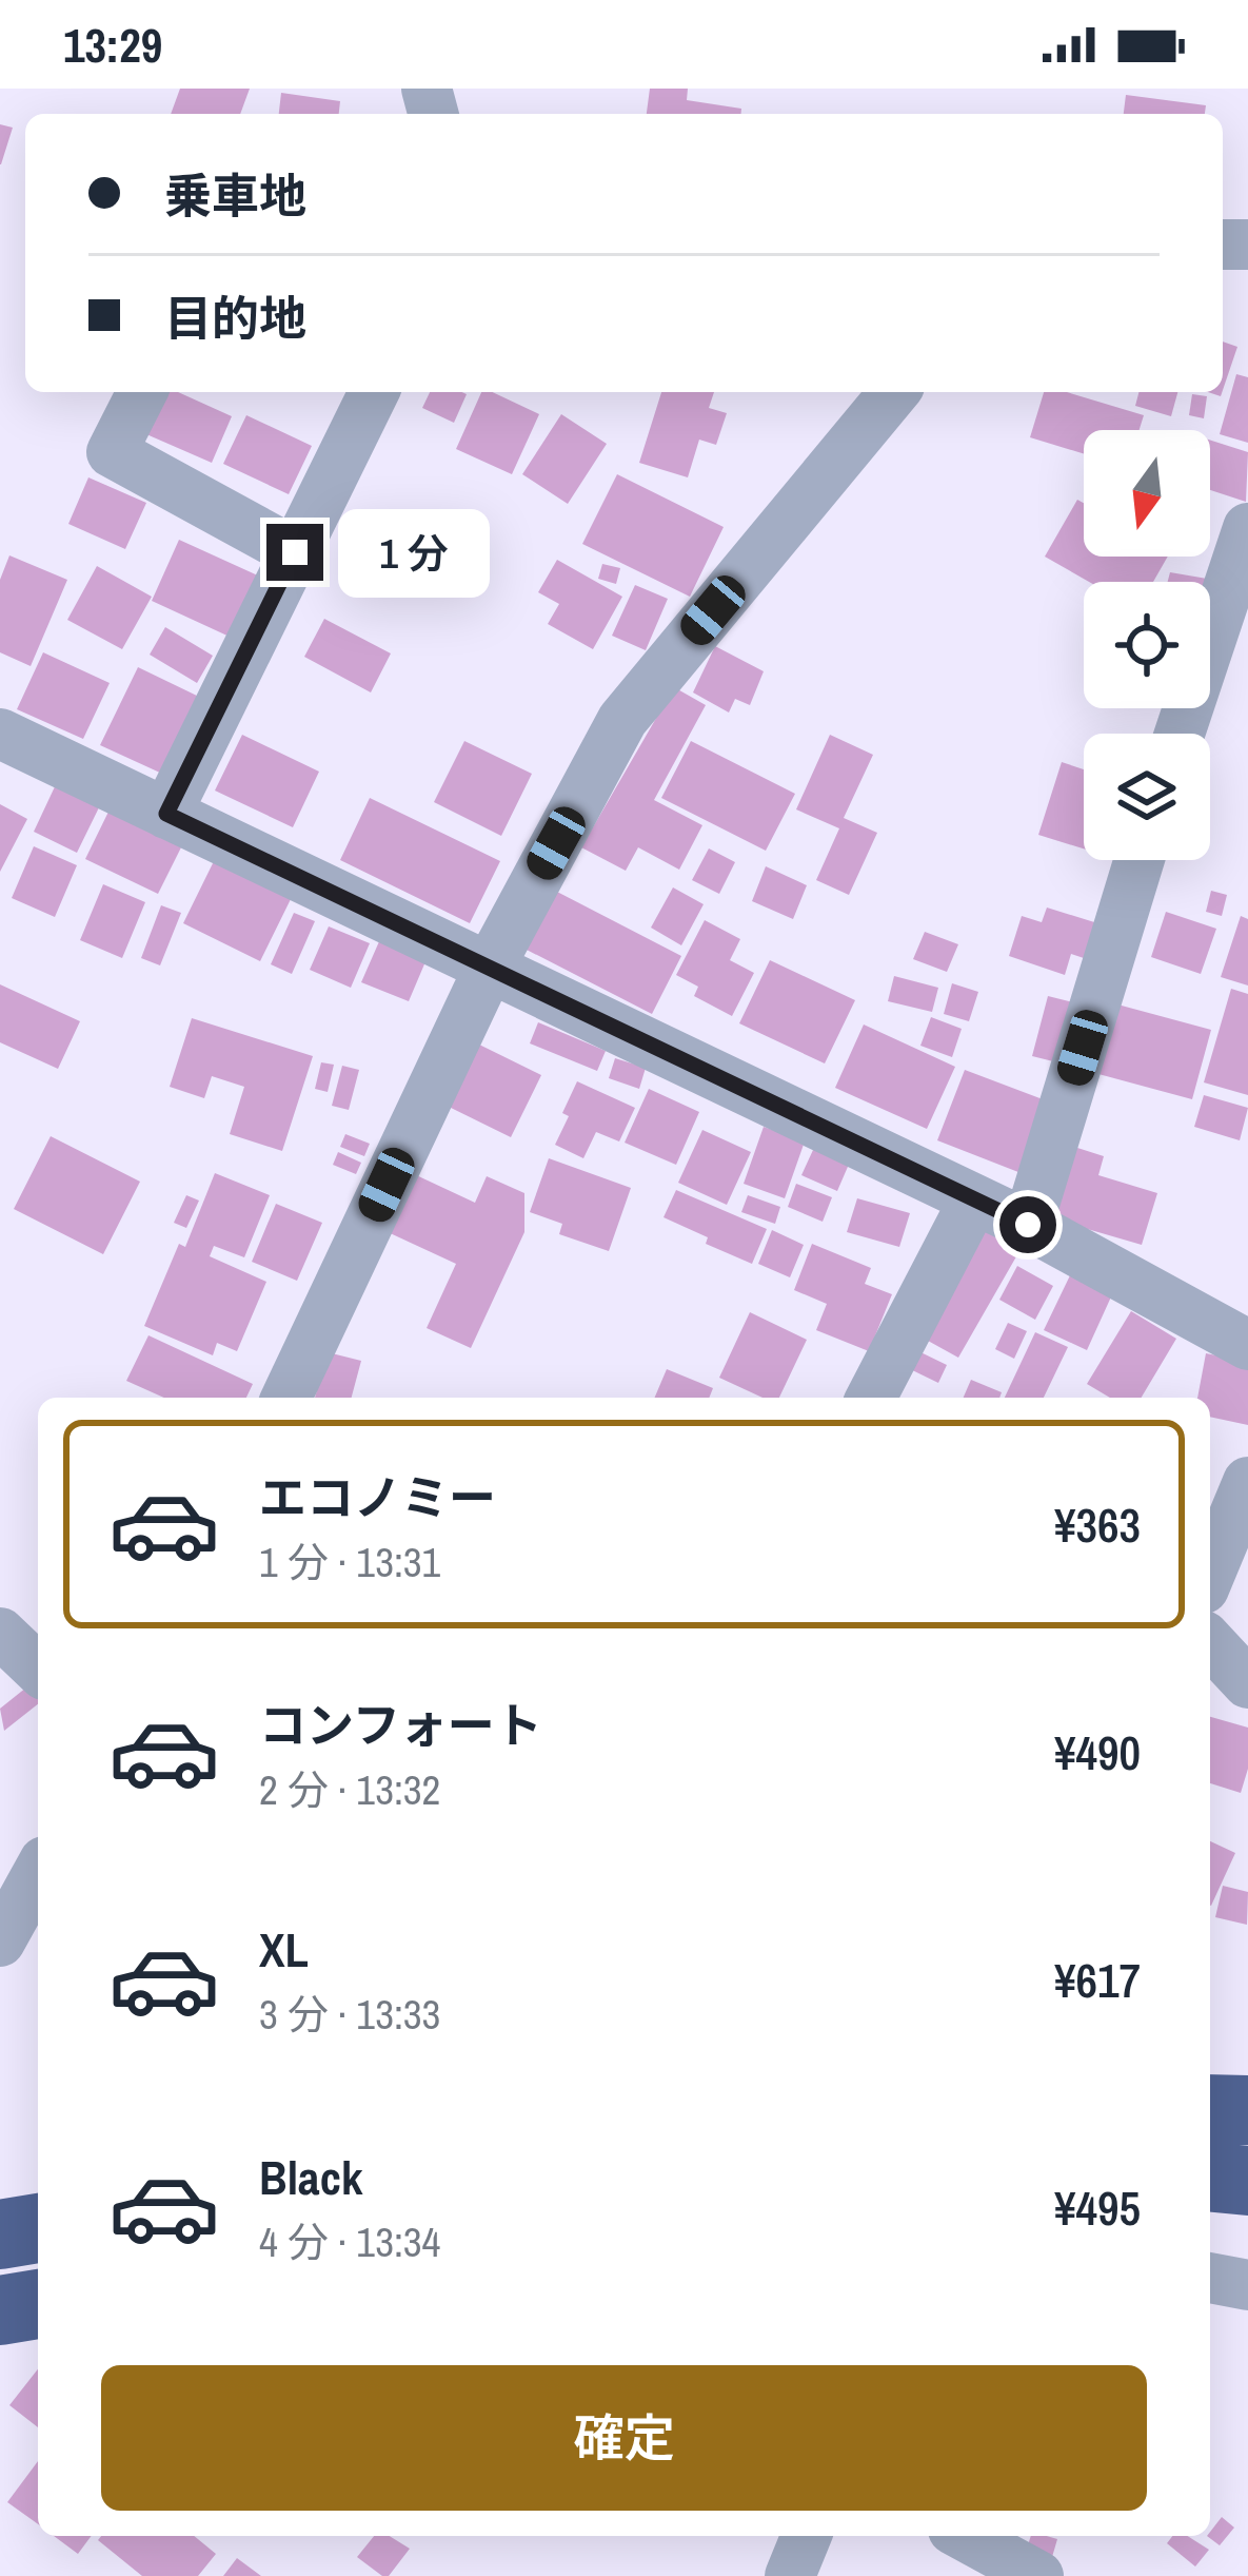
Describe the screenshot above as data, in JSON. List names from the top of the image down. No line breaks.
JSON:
{"north":"bottom","page":{"status":"13:29","banner":["乗車地","目的地"],"bubble":"1 分","list":[{"name":"エコノミー","note":"1 分 · 13:31","value":"¥363"},{"name":"コンフォート","note":"2 分 · 13:32","value":"¥490"},{"name":"XL","note":"3 分 · 13:33","value":"¥617"},{"name":"Black","note":"4 分 · 13:34","value":"¥495"}],"buttons":"確定"}}
